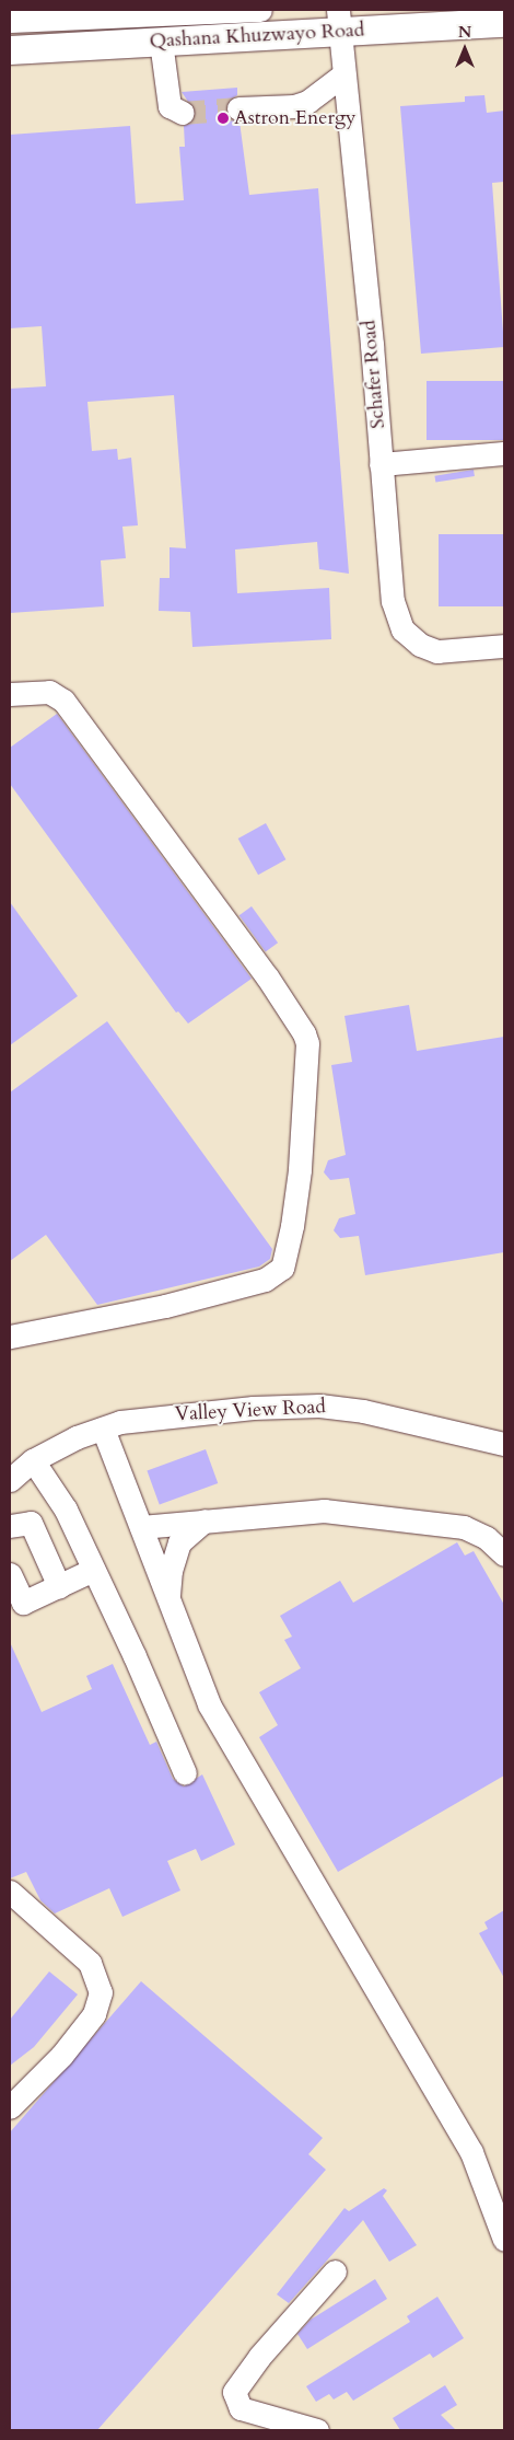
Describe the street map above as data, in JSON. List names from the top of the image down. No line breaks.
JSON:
{"streets":{"main road":["Qashana Khuzwayo Road"],"street":["Schafer Road","Valley View Road"]},"crossings":[["Qashana Khuzwayo Road","Schafer Road"]],"places":["Astron Energy"],"north":"top"}
